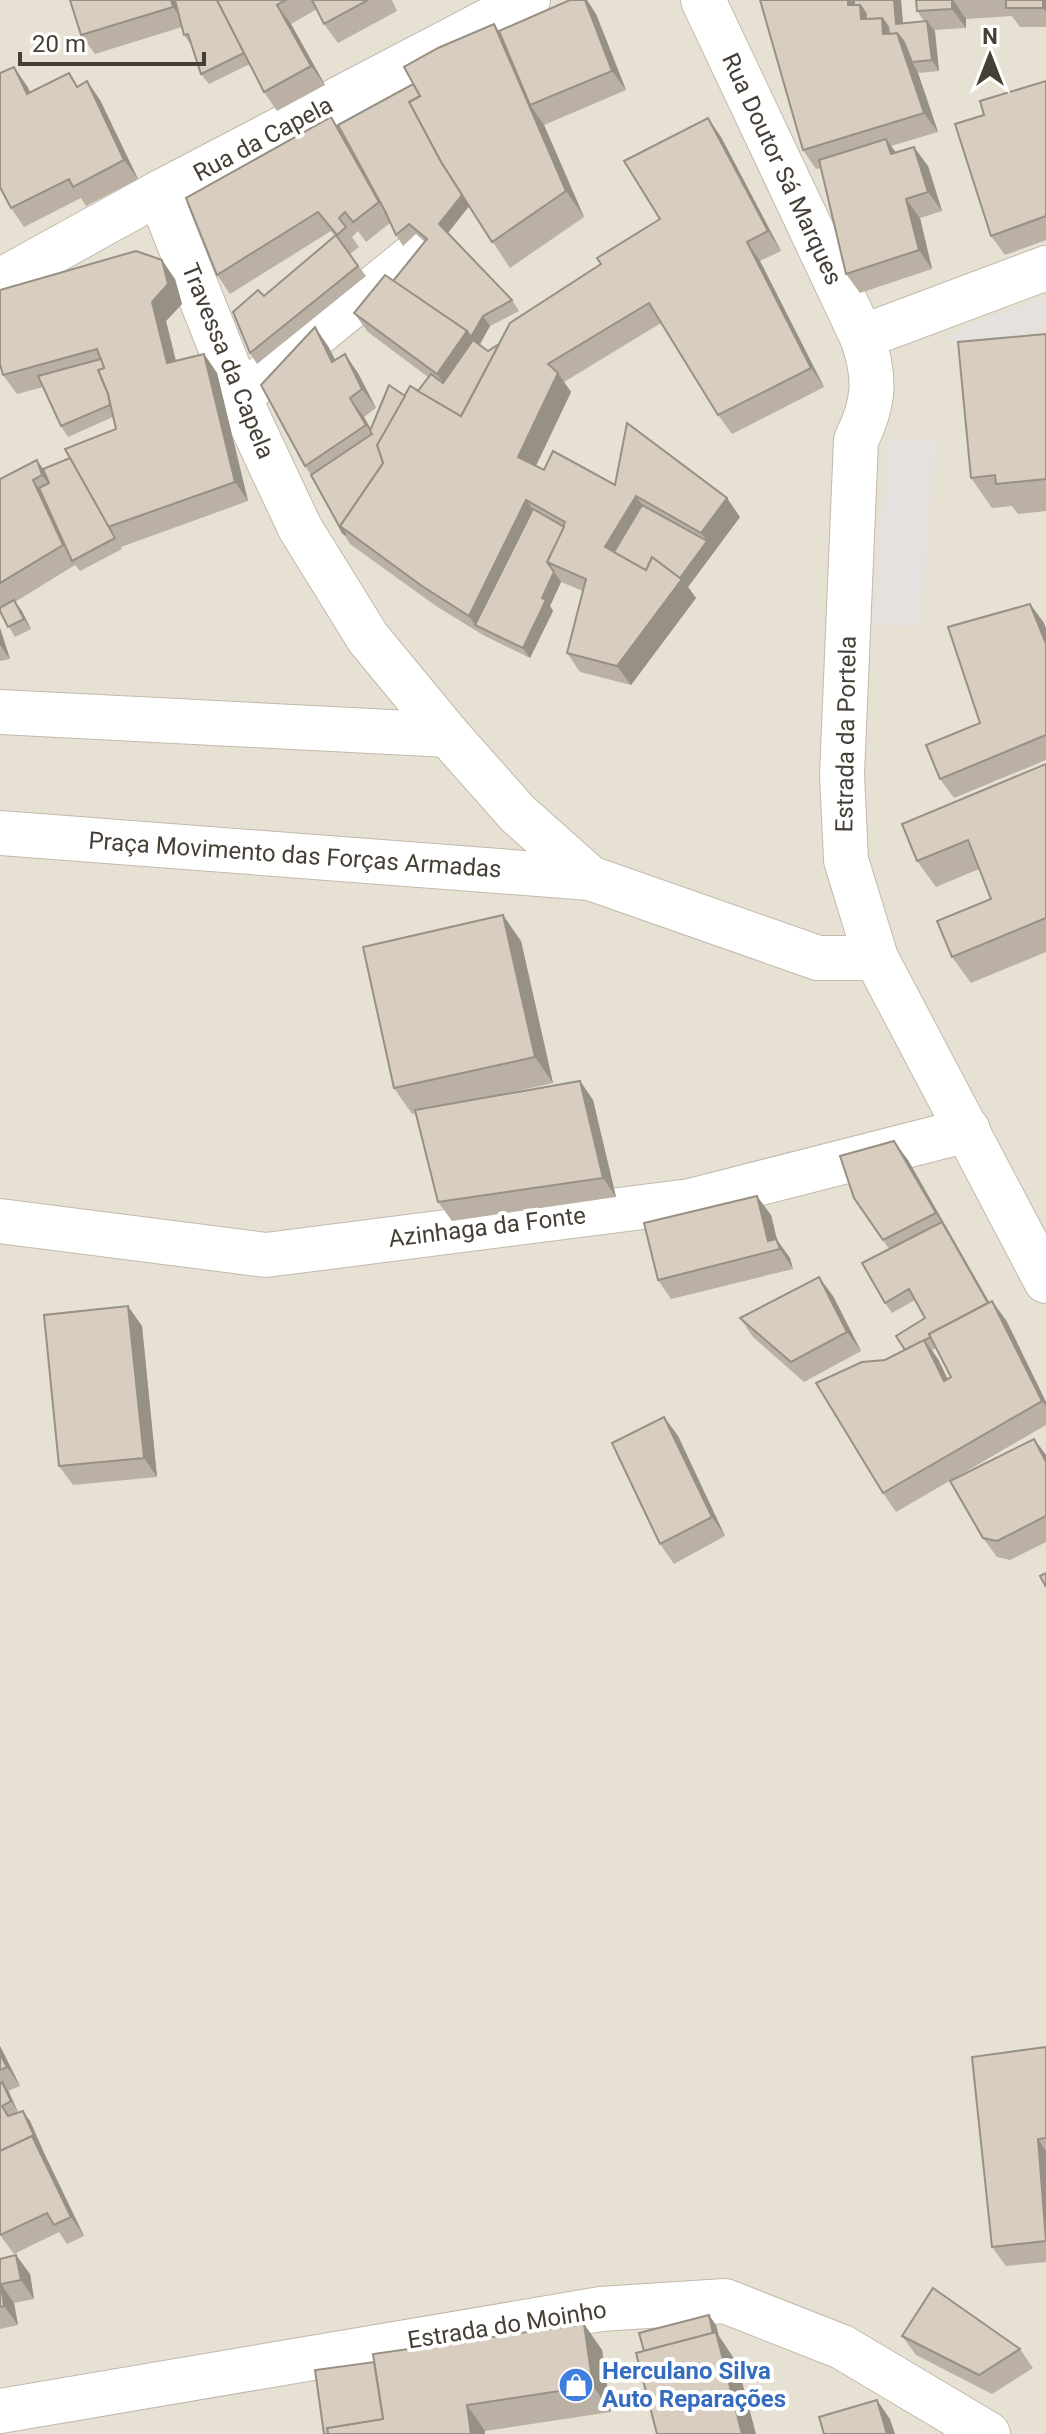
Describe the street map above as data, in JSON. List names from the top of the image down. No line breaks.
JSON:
{"streets":{"street":["Rua da Capela","Rua Doutor Sá Marques","Travessa da Capela","Estrada da Portela","Praça Movimento das Forças Armadas","Azinhaga da Fonte","Estrada do Moinho"]},"crossings":[["Rua da Capela","Travessa da Capela"],["Rua Doutor Sá Marques","Estrada da Portela"],["Travessa da Capela","Praça Movimento das Forças Armadas"],["Estrada da Portela","Praça Movimento das Forças Armadas"],["Estrada da Portela","Azinhaga da Fonte"]],"places":{"shop":["Herculano Silva Auto Reparações"]},"scale_bar":"20 m","north":"top"}
